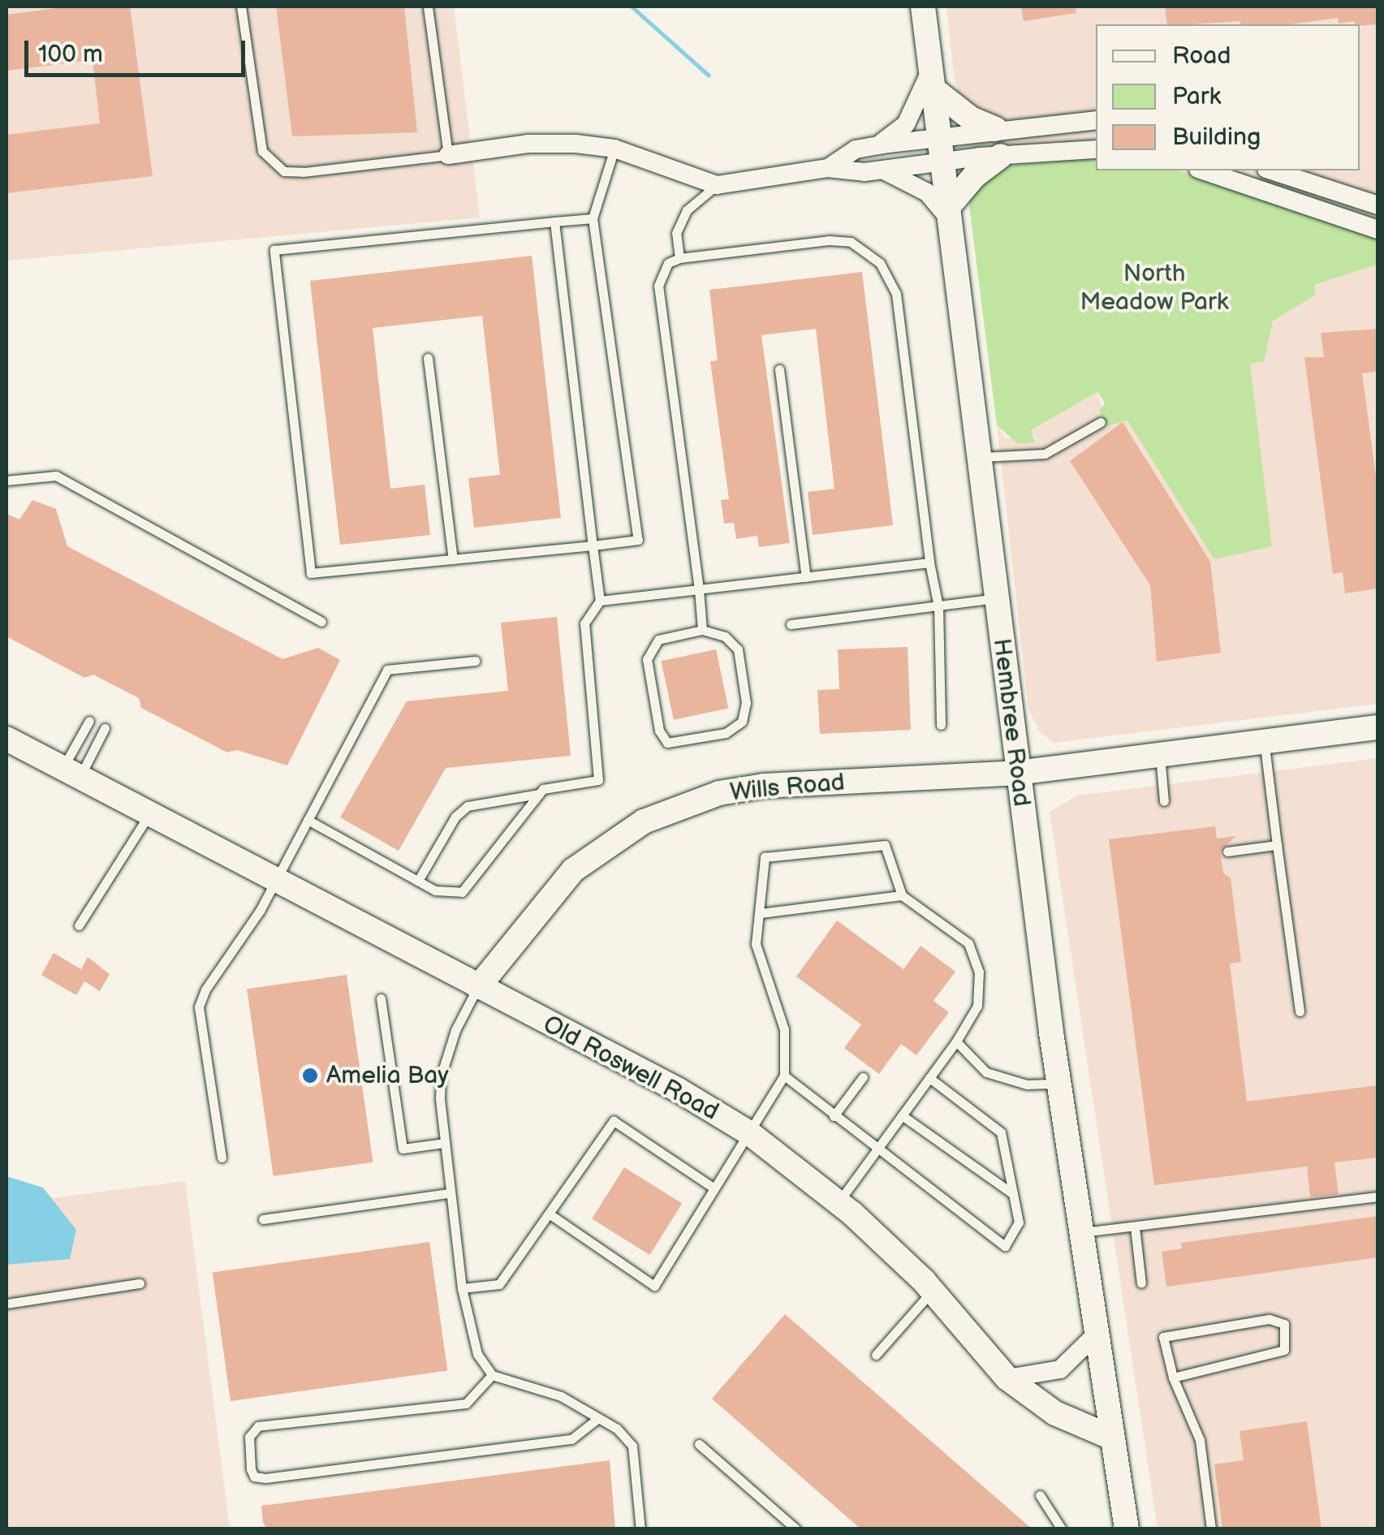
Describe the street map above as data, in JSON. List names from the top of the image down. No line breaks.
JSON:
{"streets":{"street":["Hembree Road","Wills Road","Old Roswell Road"]},"crossings":[["Hembree Road","Wills Road"],["Hembree Road","Old Roswell Road"],["Wills Road","Old Roswell Road"]],"parks":["North Meadow Park"],"places":["Amelia Bay"],"legend":["Road","Park","Building"],"scale_bar":"100 m"}
